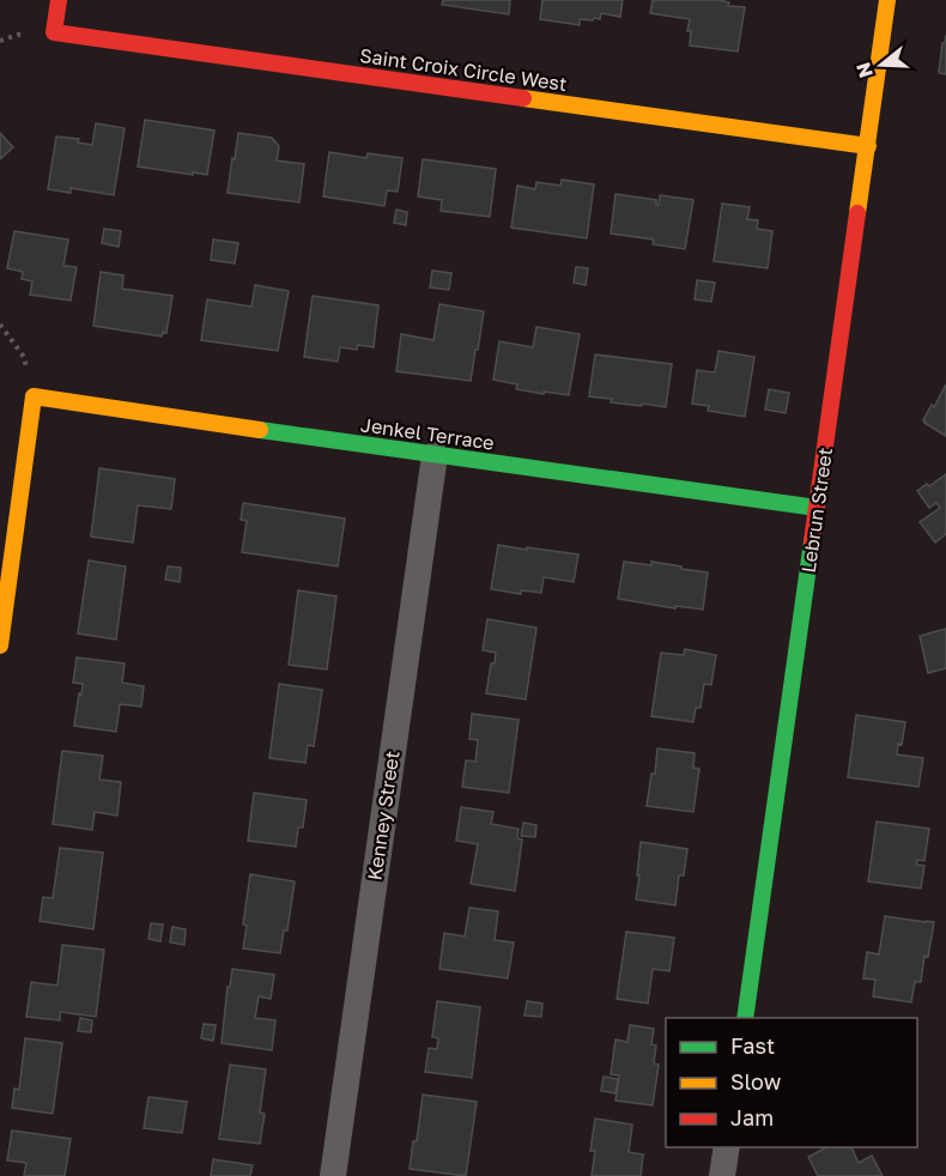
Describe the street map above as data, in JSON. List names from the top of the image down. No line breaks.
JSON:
{"streets":{"street":["Saint Croix Circle West","Jenkel Terrace","Lebrun Street","Kenney Street"]},"crossings":[["Saint Croix Circle West","Lebrun Street"],["Jenkel Terrace","Lebrun Street"],["Jenkel Terrace","Kenney Street"]],"legend":["Fast","Slow","Jam"],"north":"left"}
